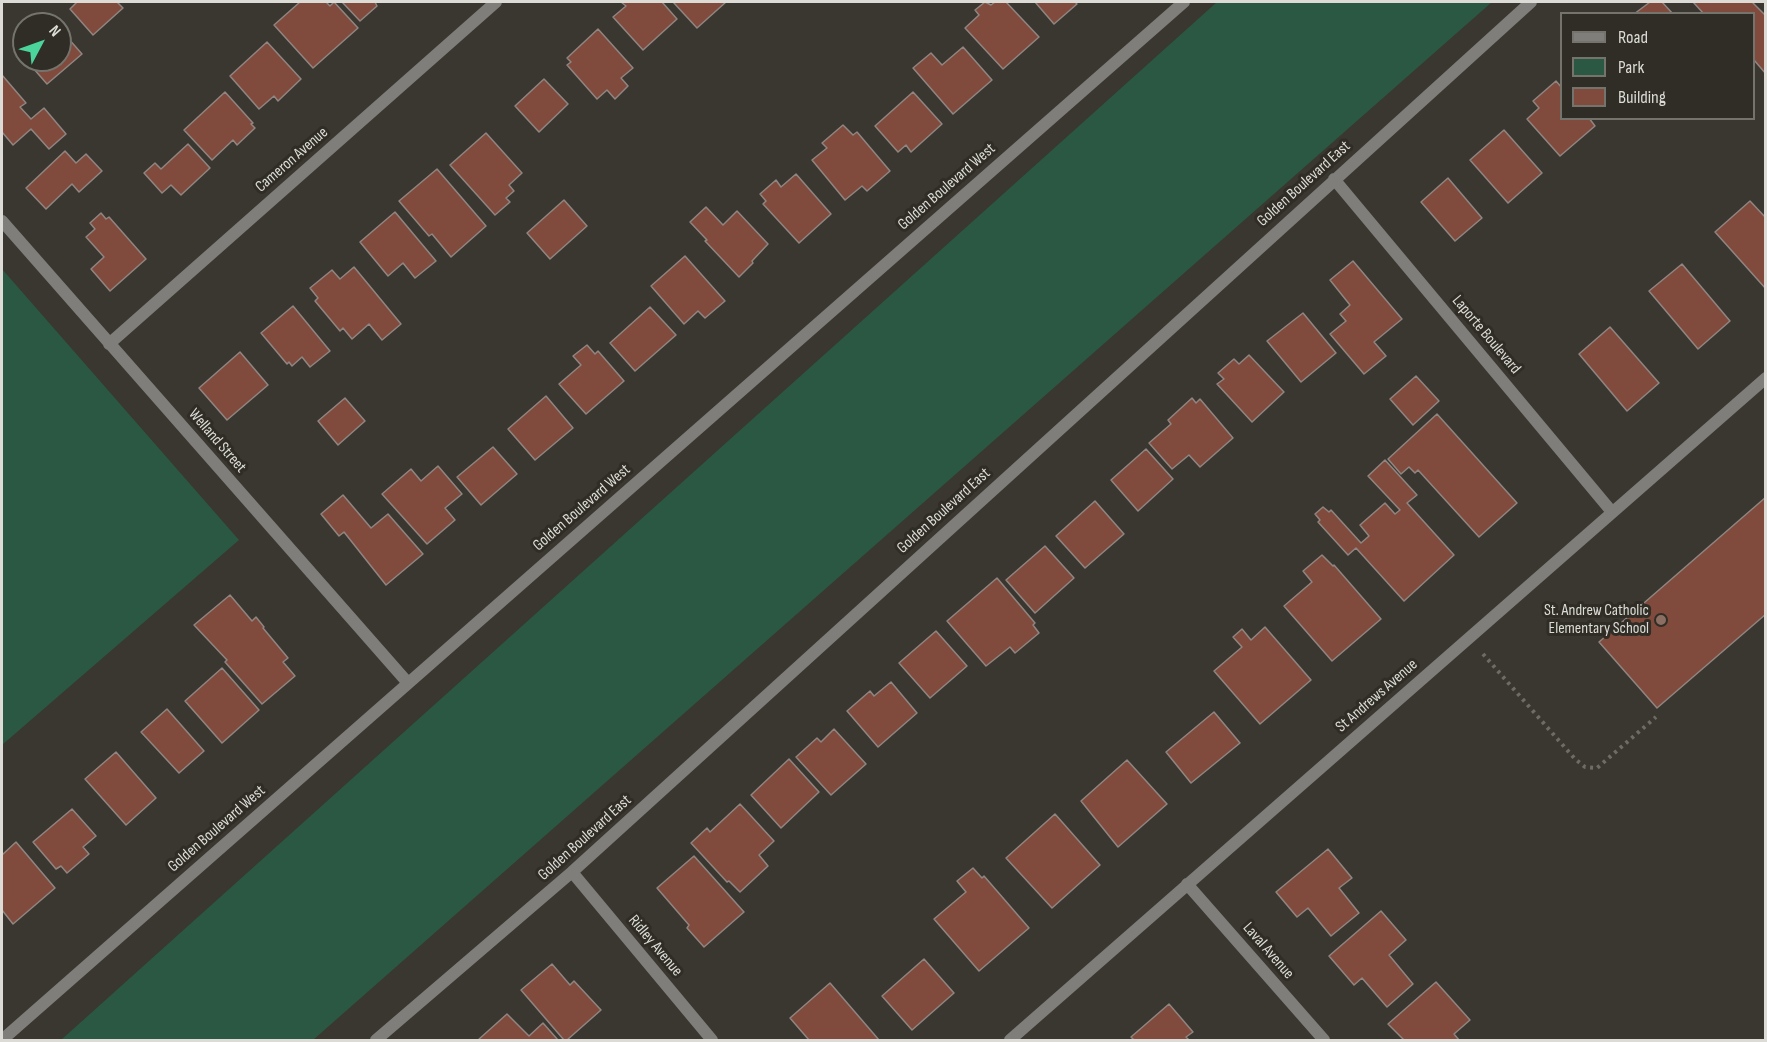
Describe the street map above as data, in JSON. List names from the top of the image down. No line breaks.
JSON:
{"streets":{"street":["Cameron Avenue","Golden Boulevard East","Golden Boulevard West","Laporte Boulevard","Welland Street","St Andrews Avenue","Ridley Avenue","Laval Avenue"]},"crossings":[["Cameron Avenue","Welland Street"],["Golden Boulevard East","Laporte Boulevard"],["Golden Boulevard East","Ridley Avenue"],["Golden Boulevard West","Welland Street"],["Laporte Boulevard","St Andrews Avenue"],["St Andrews Avenue","Laval Avenue"]],"places":["St. Andrew Catholic Elementary School"],"legend":["Road","Park","Building"],"north":"top right"}
